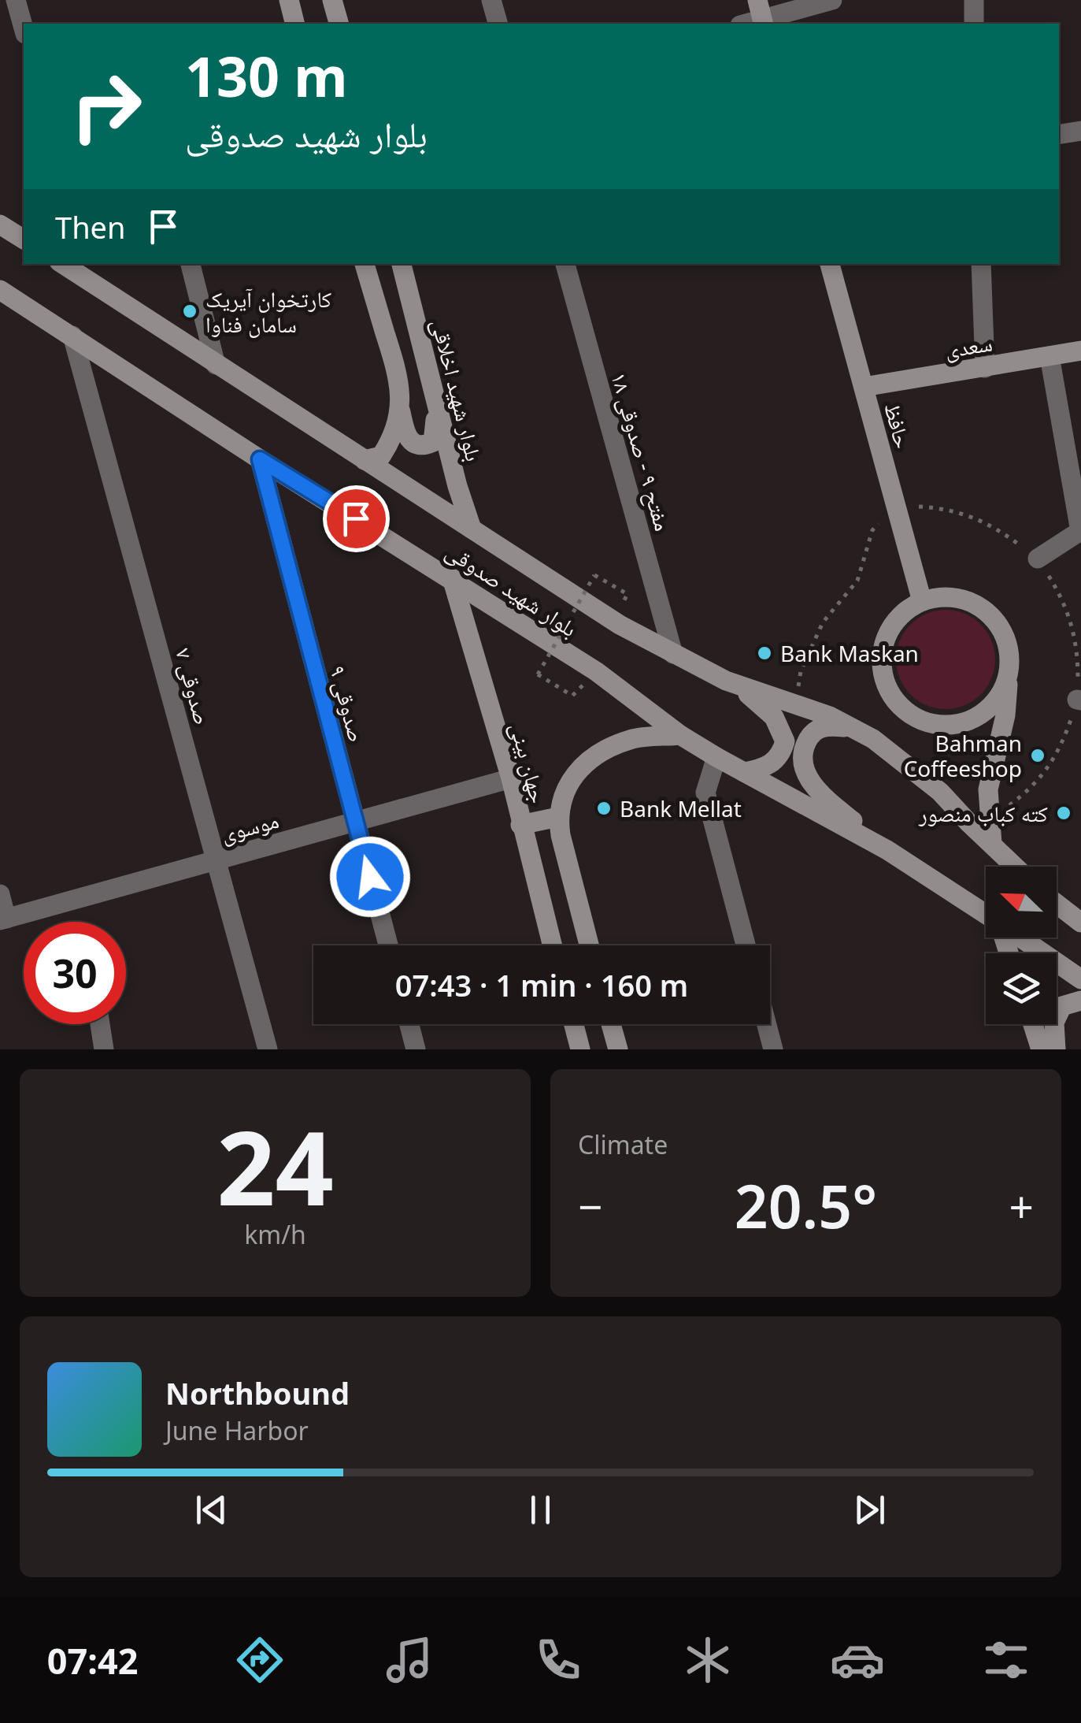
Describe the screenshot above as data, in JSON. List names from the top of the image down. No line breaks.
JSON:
{"streets":{"main road":["سعدی","بلوار شهید اخلاقی","حافظ","بلوار شهید صدوقی","جهان بینی"],"street":["مفتح ۹ - صدوقی ۱۸","صدوقی ۷","صدوقی ۹","موسوی"]},"crossings":[["سعدی","حافظ"],["بلوار شهید اخلاقی","بلوار شهید صدوقی"],["مفتح ۹ - صدوقی ۱۸","بلوار شهید صدوقی"],["بلوار شهید صدوقی","صدوقی ۷"],["بلوار شهید صدوقی","صدوقی ۹"],["بلوار شهید صدوقی","جهان بینی"],["صدوقی ۷","موسوی"],["صدوقی ۹","موسوی"],["جهان بینی","موسوی"]],"places":["کارتخوان آیریک سامان فناوا","Bank Maskan","Bahman Coffeeshop","Bank Mellat","کته کباب منصور"],"north":"top left","page":{"turn":["130 m","بلوار شهید صدوقی"],"then":"Then","limit":"30","trip":"07:43 · 1 min · 160 m","tile":[["24","km/h"],"Climate"],"heat":["−","20.5°","+"],"song":["Northbound","June Harbor"],"tabs":"07:42"}}
